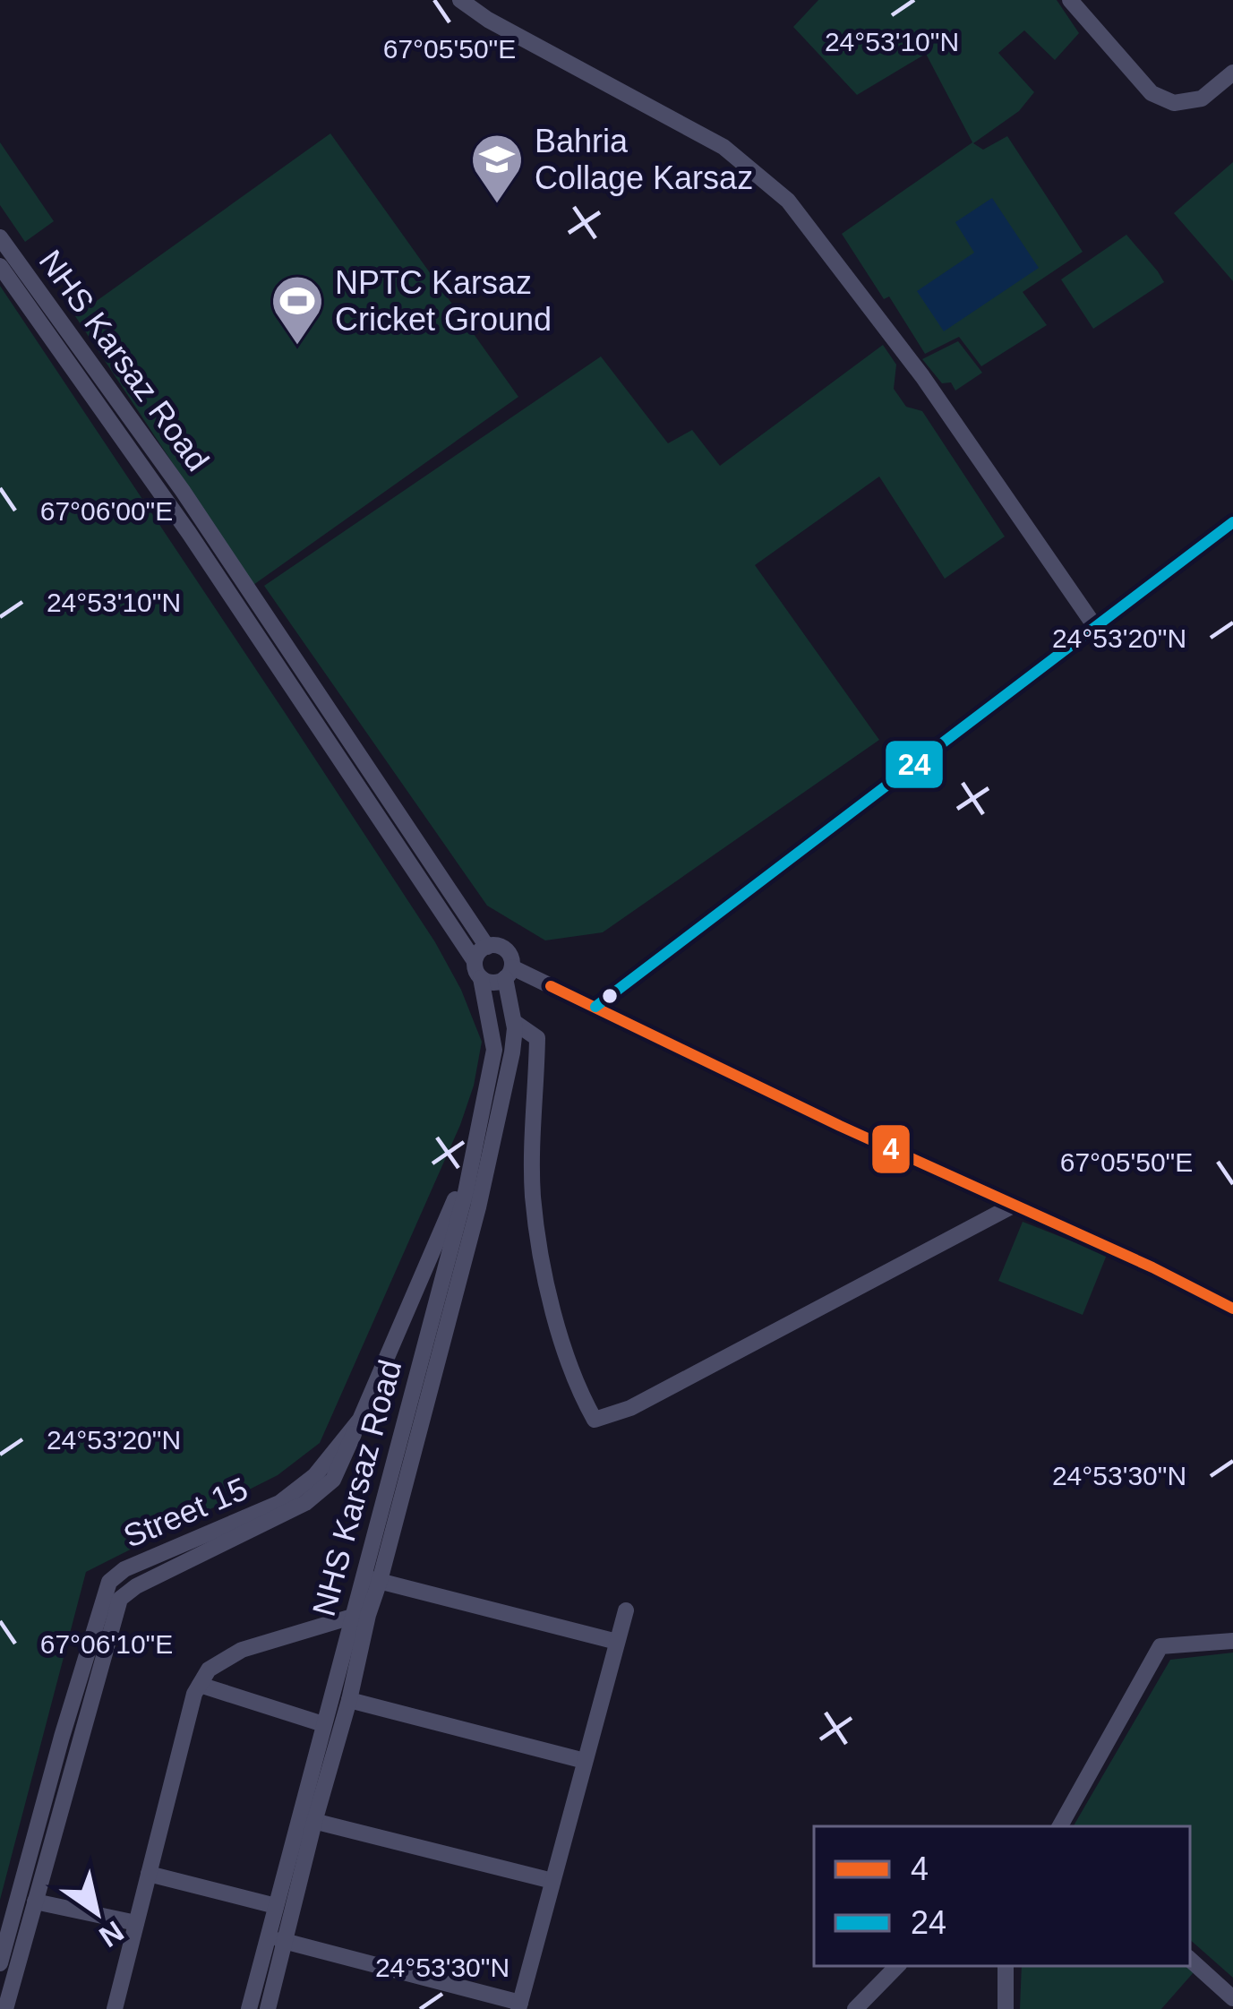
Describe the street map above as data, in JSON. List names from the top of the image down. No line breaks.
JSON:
{"streets":{"street":["NHS Karsaz Road","Street 15"]},"crossings":[["NHS Karsaz Road","Street 15"]],"places":{"school or university":["Bahria Collage Karsaz"],"sports":["NPTC Karsaz Cricket Ground"]},"lines":["transit line 24","transit line 4"],"legend":["4","24"],"north":"bottom right","coordinates":["24°53'10\"N","67°05'50\"E","67°06'00\"E","24°53'20\"N","24°53'30\"N","67°06'10\"E"]}
